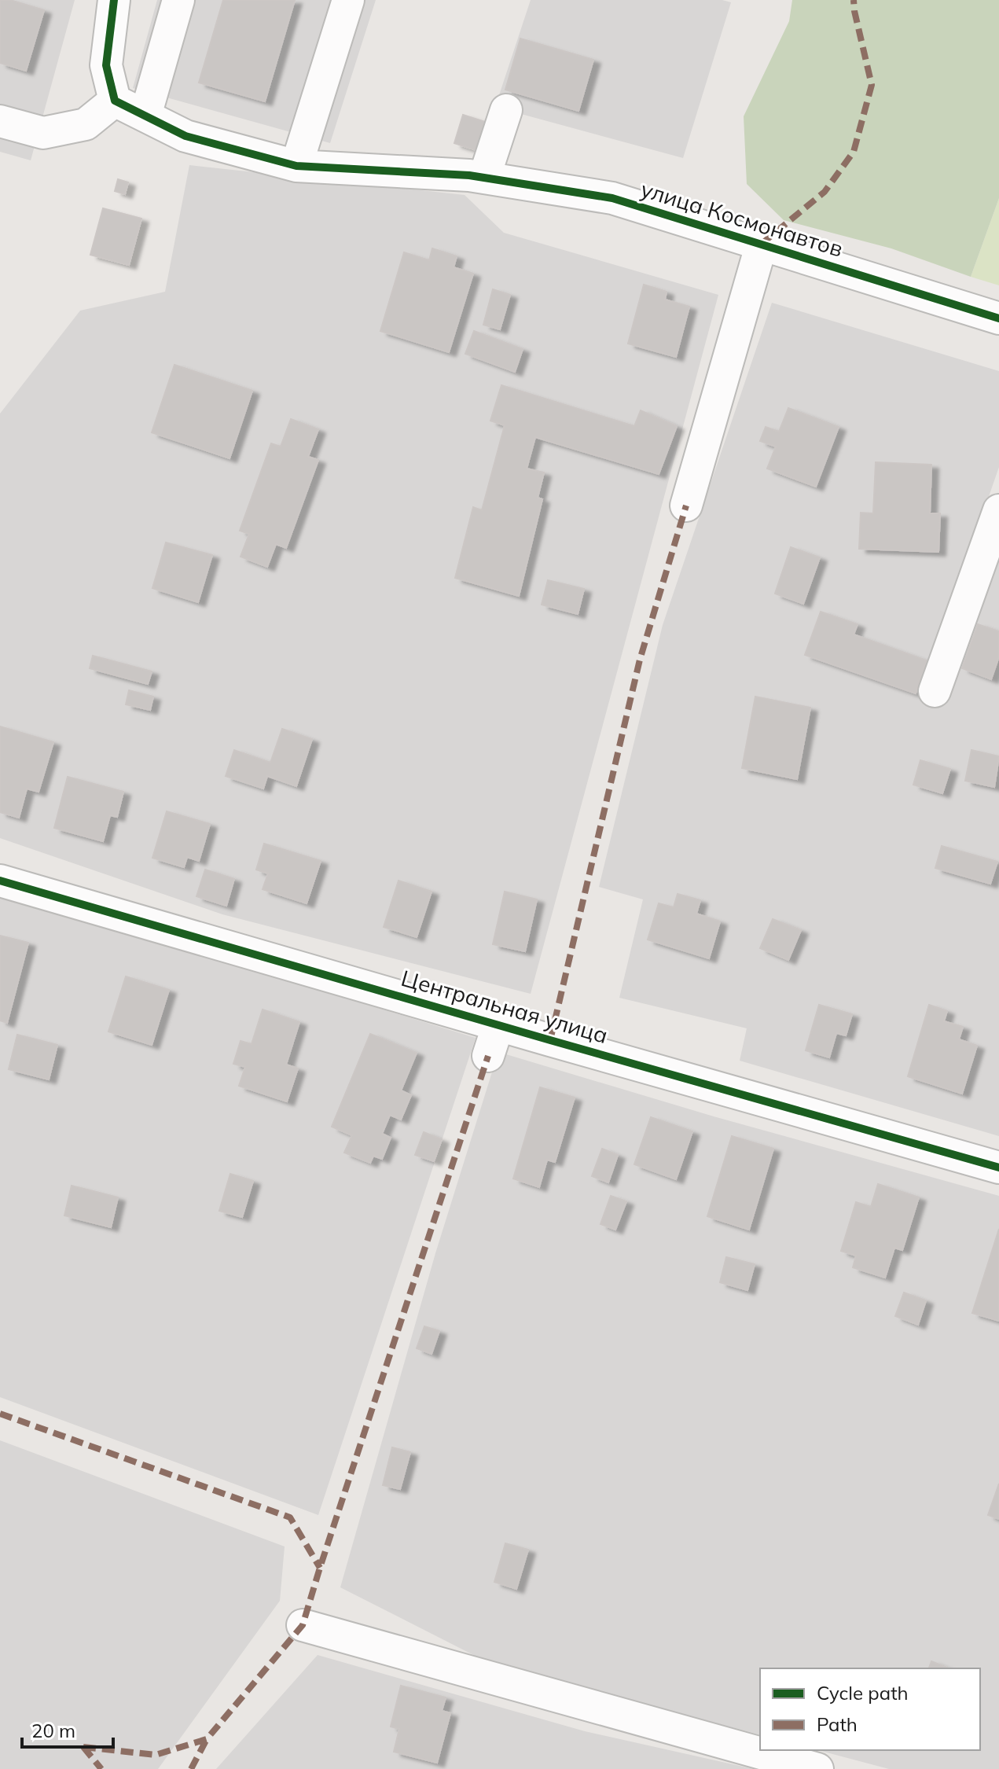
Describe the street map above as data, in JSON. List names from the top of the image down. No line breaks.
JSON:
{"streets":{"street":["улица Космонавтов","Центральная улица"]},"legend":["Cycle path","Path"],"scale_bar":"20 m"}
